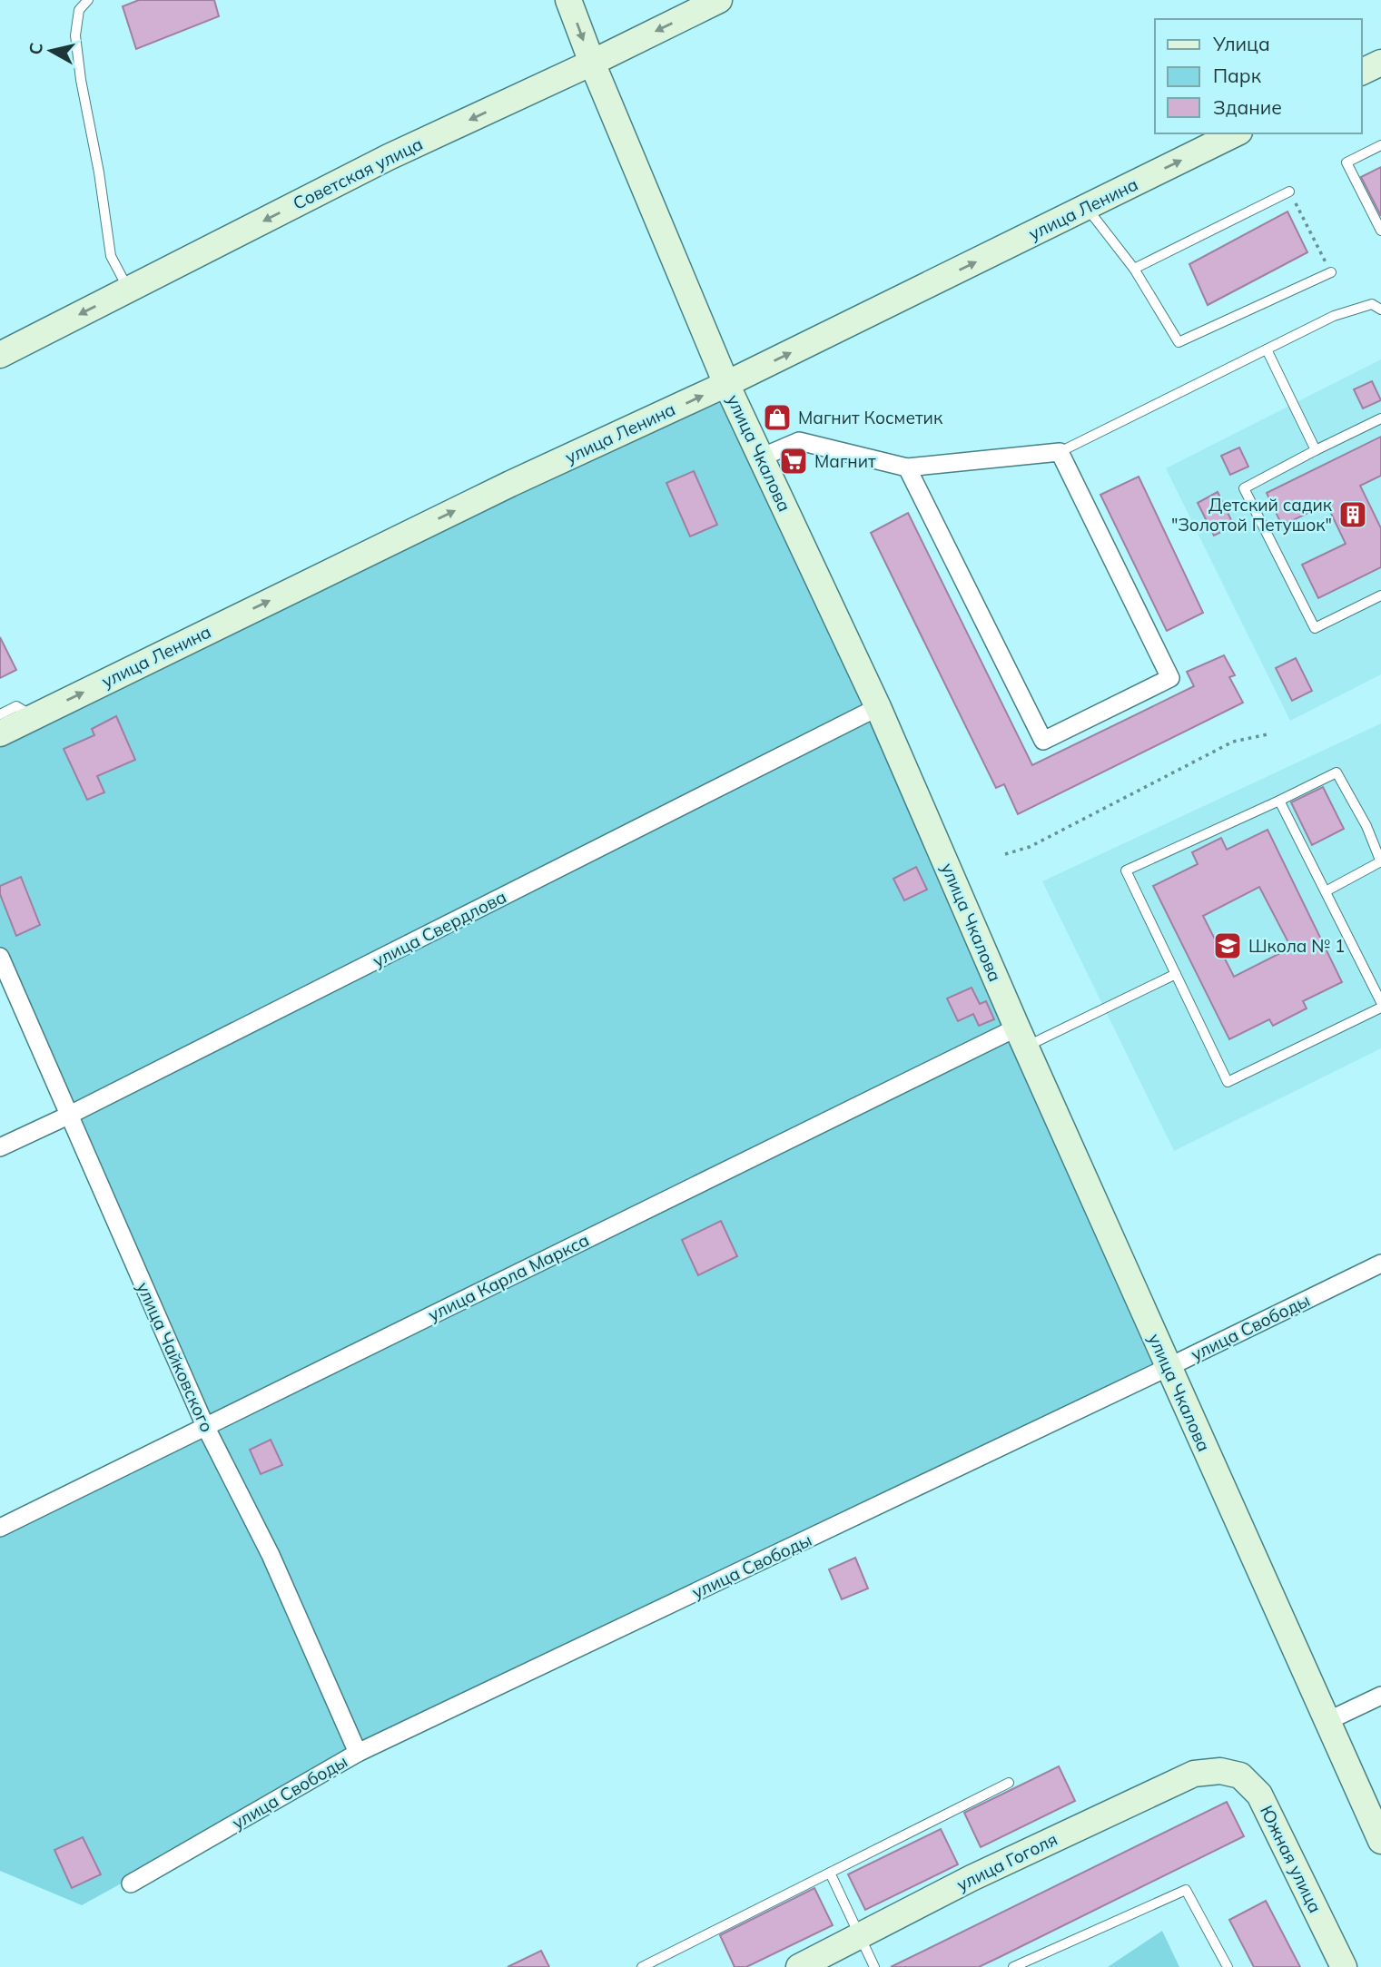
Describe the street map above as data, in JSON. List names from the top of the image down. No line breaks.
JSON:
{"streets":{"main road":["Советская улица","улица Ленина","улица Чкалова","Южная улица","улица Гоголя"],"street":["улица Свердлова","улица Карла Маркса","улица Свободы","улица Чайковского"]},"crossings":[["Советская улица","улица Чкалова"],["улица Ленина","улица Чкалова"],["улица Чкалова","улица Свердлова"],["улица Чкалова","улица Карла Маркса"],["улица Чкалова","улица Свободы"],["улица Свердлова","улица Чайковского"],["улица Карла Маркса","улица Чайковского"],["улица Свободы","улица Чайковского"],["Южная улица","улица Гоголя"]],"one_way":["Советская улица","улица Ленина"],"places":{"shop":["Магнит Косметик"],"supermarket":["Магнит"],"building":["Детский садик \"Золотой Петушок\""],"school or university":["Школа № 1"]},"legend":["Улица","Парк","Здание"],"north":"left"}
